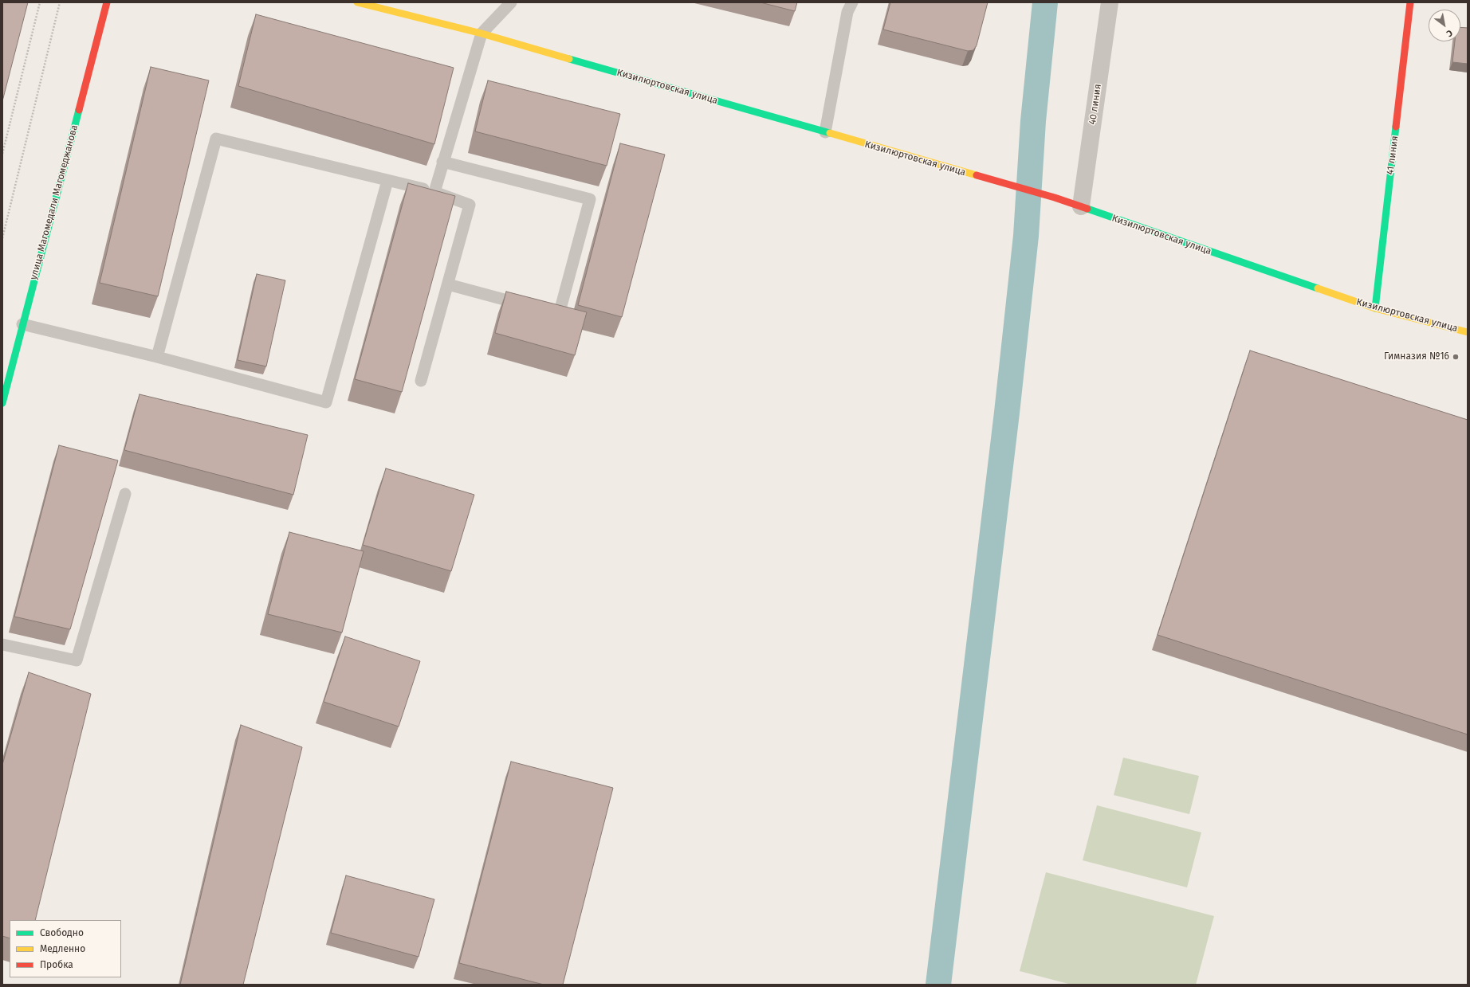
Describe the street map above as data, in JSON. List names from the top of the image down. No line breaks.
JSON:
{"streets":{"street":["Кизилюртовская улица","40 линия","41 линия","улица Магомедали Магомеджановa"]},"crossings":[["Кизилюртовская улица","40 линия"],["Кизилюртовская улица","41 линия"]],"places":["Гимназия №16"],"legend":["Свободно","Медленно","Пробка"],"north":"bottom right"}
